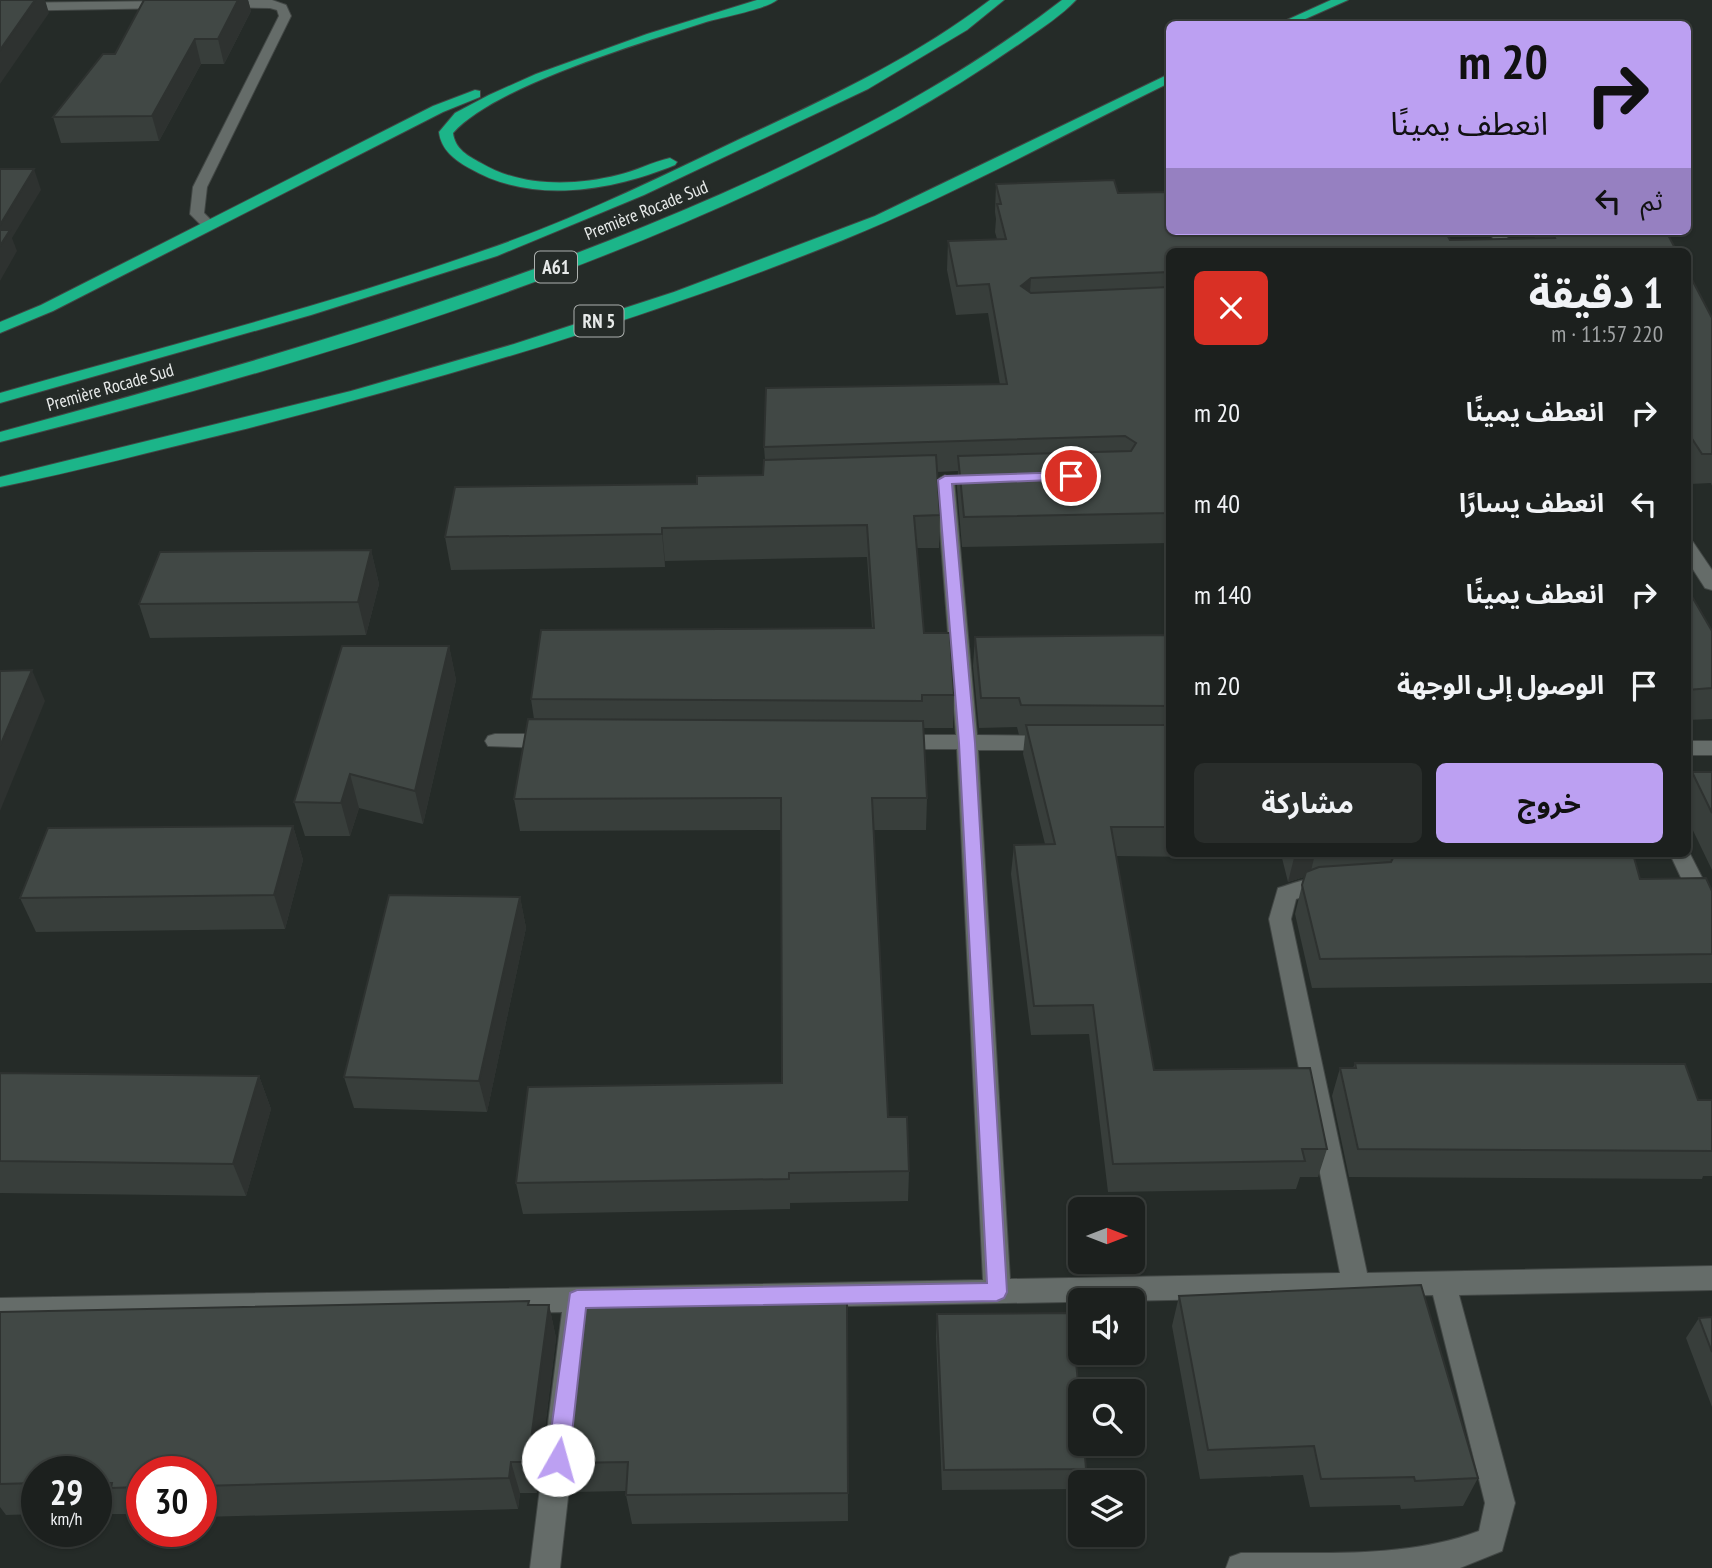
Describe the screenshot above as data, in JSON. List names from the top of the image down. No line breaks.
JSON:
{"streets":{"highway":["Première Rocade Sud","A61","RN 5"]},"north":"right","page":{"turn":["20 m","انعطف يمينًا"],"then":"ثم","heading":["1 دقيقة","220 m · 11:57"],"list":[{"name":"انعطف يمينًا","value":"20 m"},{"name":"انعطف يسارًا","value":"40 m"},{"name":"انعطف يمينًا","value":"140 m"},{"name":"الوصول إلى الوجهة","value":"20 m"}],"buttons":["خروج","مشاركة"],"speed":"29 km/h","limit":"30"}}
